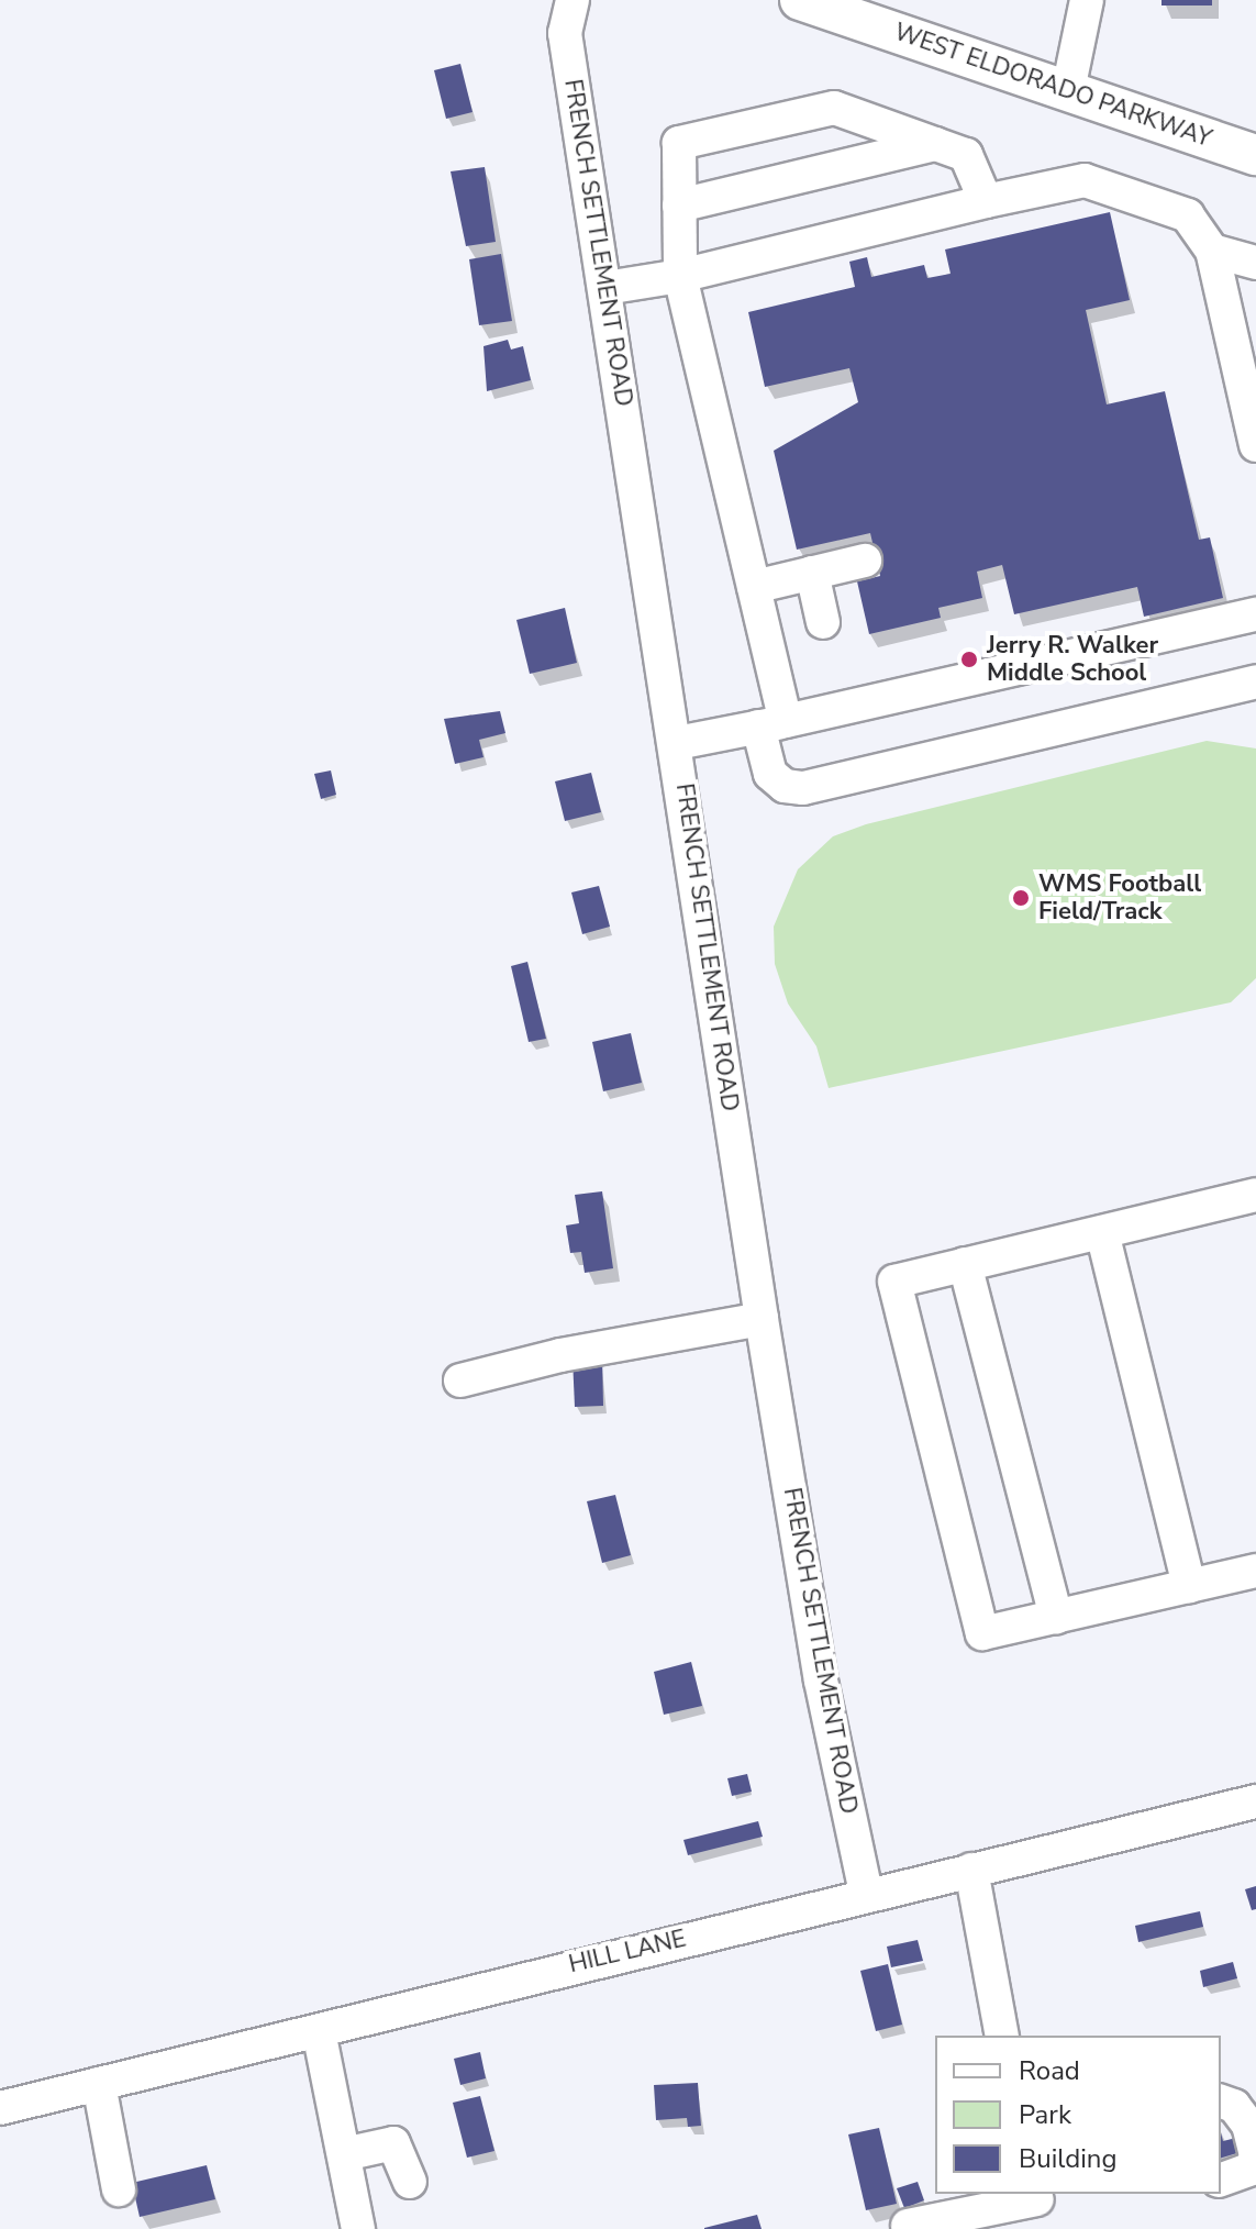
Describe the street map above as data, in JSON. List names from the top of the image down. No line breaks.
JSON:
{"streets":{"main road":["WEST ELDORADO PARKWAY"],"street":["FRENCH SETTLEMENT ROAD","HILL LANE"]},"crossings":[["FRENCH SETTLEMENT ROAD","HILL LANE"]],"places":["Jerry R. Walker Middle School","WMS Football Field/Track"],"legend":["Road","Park","Building"]}
